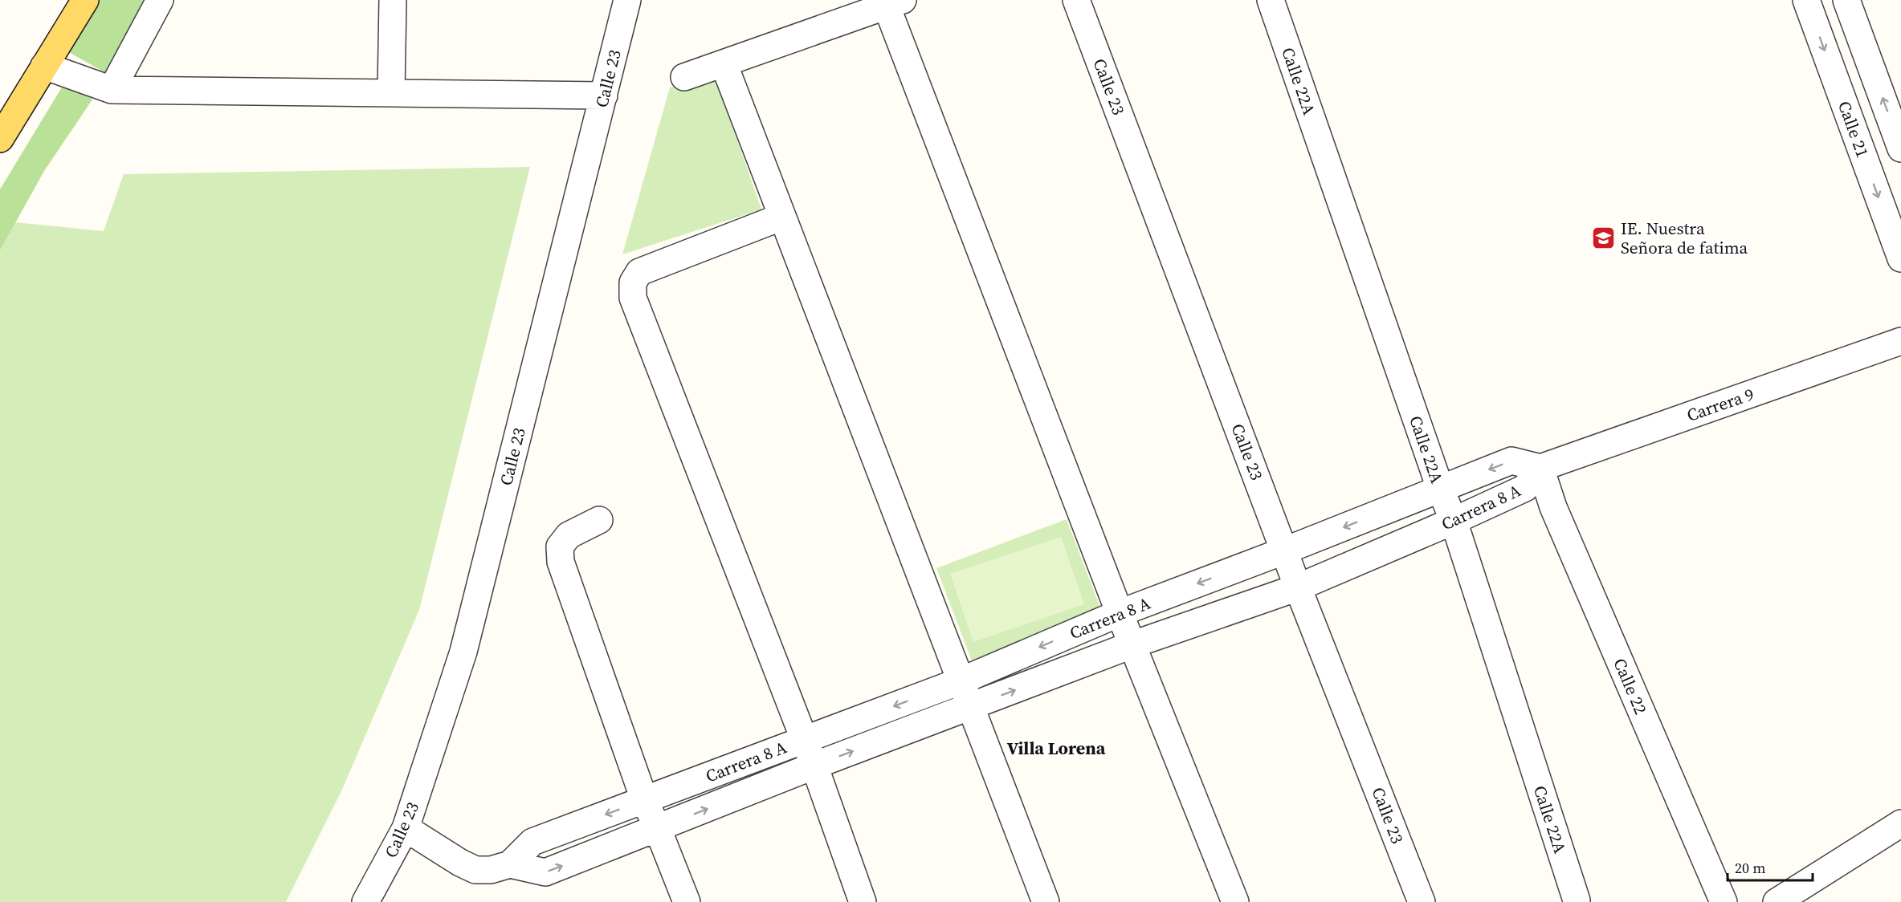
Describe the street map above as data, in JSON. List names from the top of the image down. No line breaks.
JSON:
{"streets":{"street":["Calle 23","Calle 22A","Calle 21","Carrera 9","Carrera 8 A","Calle 22"]},"crossings":[["Calle 23","Carrera 8 A"],["Calle 22A","Carrera 8 A"],["Carrera 9","Carrera 8 A"],["Carrera 9","Calle 22"],["Carrera 8 A","Calle 22"]],"districts":["Villa Lorena"],"places":{"school or university":["IE. Nuestra Señora de fatima"]},"scale_bar":"20 m"}
